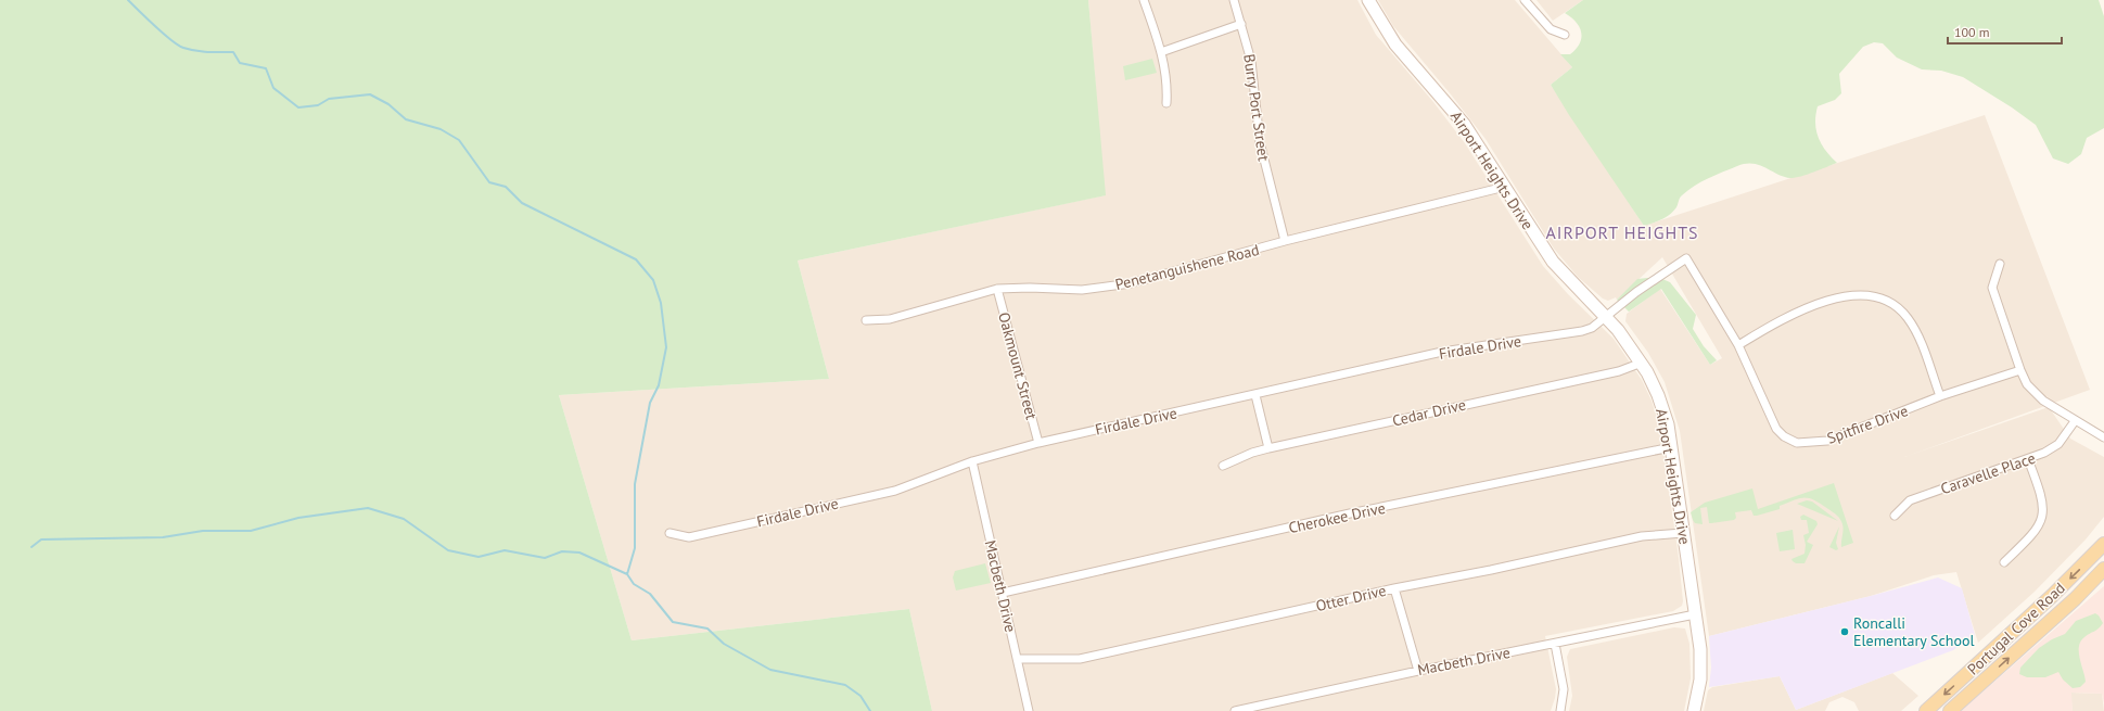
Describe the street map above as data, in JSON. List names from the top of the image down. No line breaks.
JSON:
{"streets":{"main road":["Portugal Cove Road"],"street":["Burry Port Street","Airport Heights Drive","Penetanguishene Road","Firdale Drive","Oakmount Street","Cedar Drive","Spitfire Drive","Caravelle Place","Cherokee Drive","Macbeth Drive","Otter Drive"]},"crossings":[["Burry Port Street","Penetanguishene Road"],["Airport Heights Drive","Penetanguishene Road"],["Airport Heights Drive","Firdale Drive"],["Airport Heights Drive","Cedar Drive"],["Airport Heights Drive","Cherokee Drive"],["Airport Heights Drive","Macbeth Drive"],["Airport Heights Drive","Otter Drive"],["Penetanguishene Road","Oakmount Street"],["Firdale Drive","Oakmount Street"],["Firdale Drive","Spitfire Drive"],["Firdale Drive","Macbeth Drive"],["Cherokee Drive","Macbeth Drive"],["Macbeth Drive","Otter Drive"]],"districts":["AIRPORT HEIGHTS"],"places":["Roncalli Elementary School"],"scale_bar":"100 m"}
